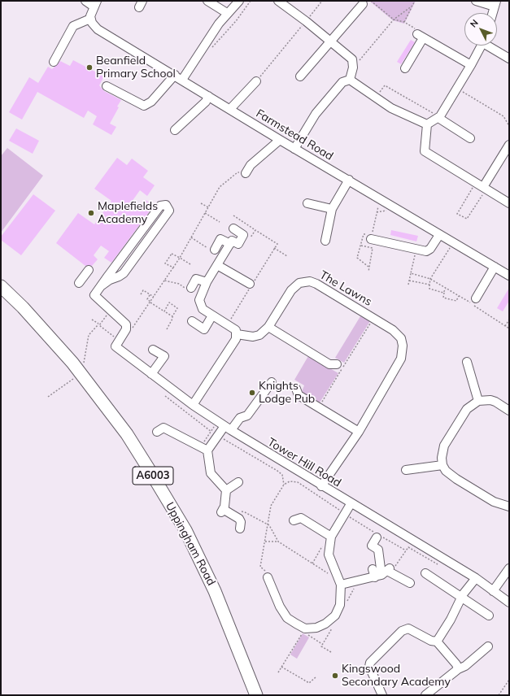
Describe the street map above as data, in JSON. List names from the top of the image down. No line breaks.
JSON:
{"streets":{"highway":["A6003","Uppingham Road"],"street":["Farmstead Road","The Lawns","Tower Hill Road"]},"crossings":[["The Lawns","Tower Hill Road"]],"places":["Beanfield Primary School","Maplefields Academy","Knights Lodge Pub","Kingswood Secondary Academy"],"north":"top left"}
